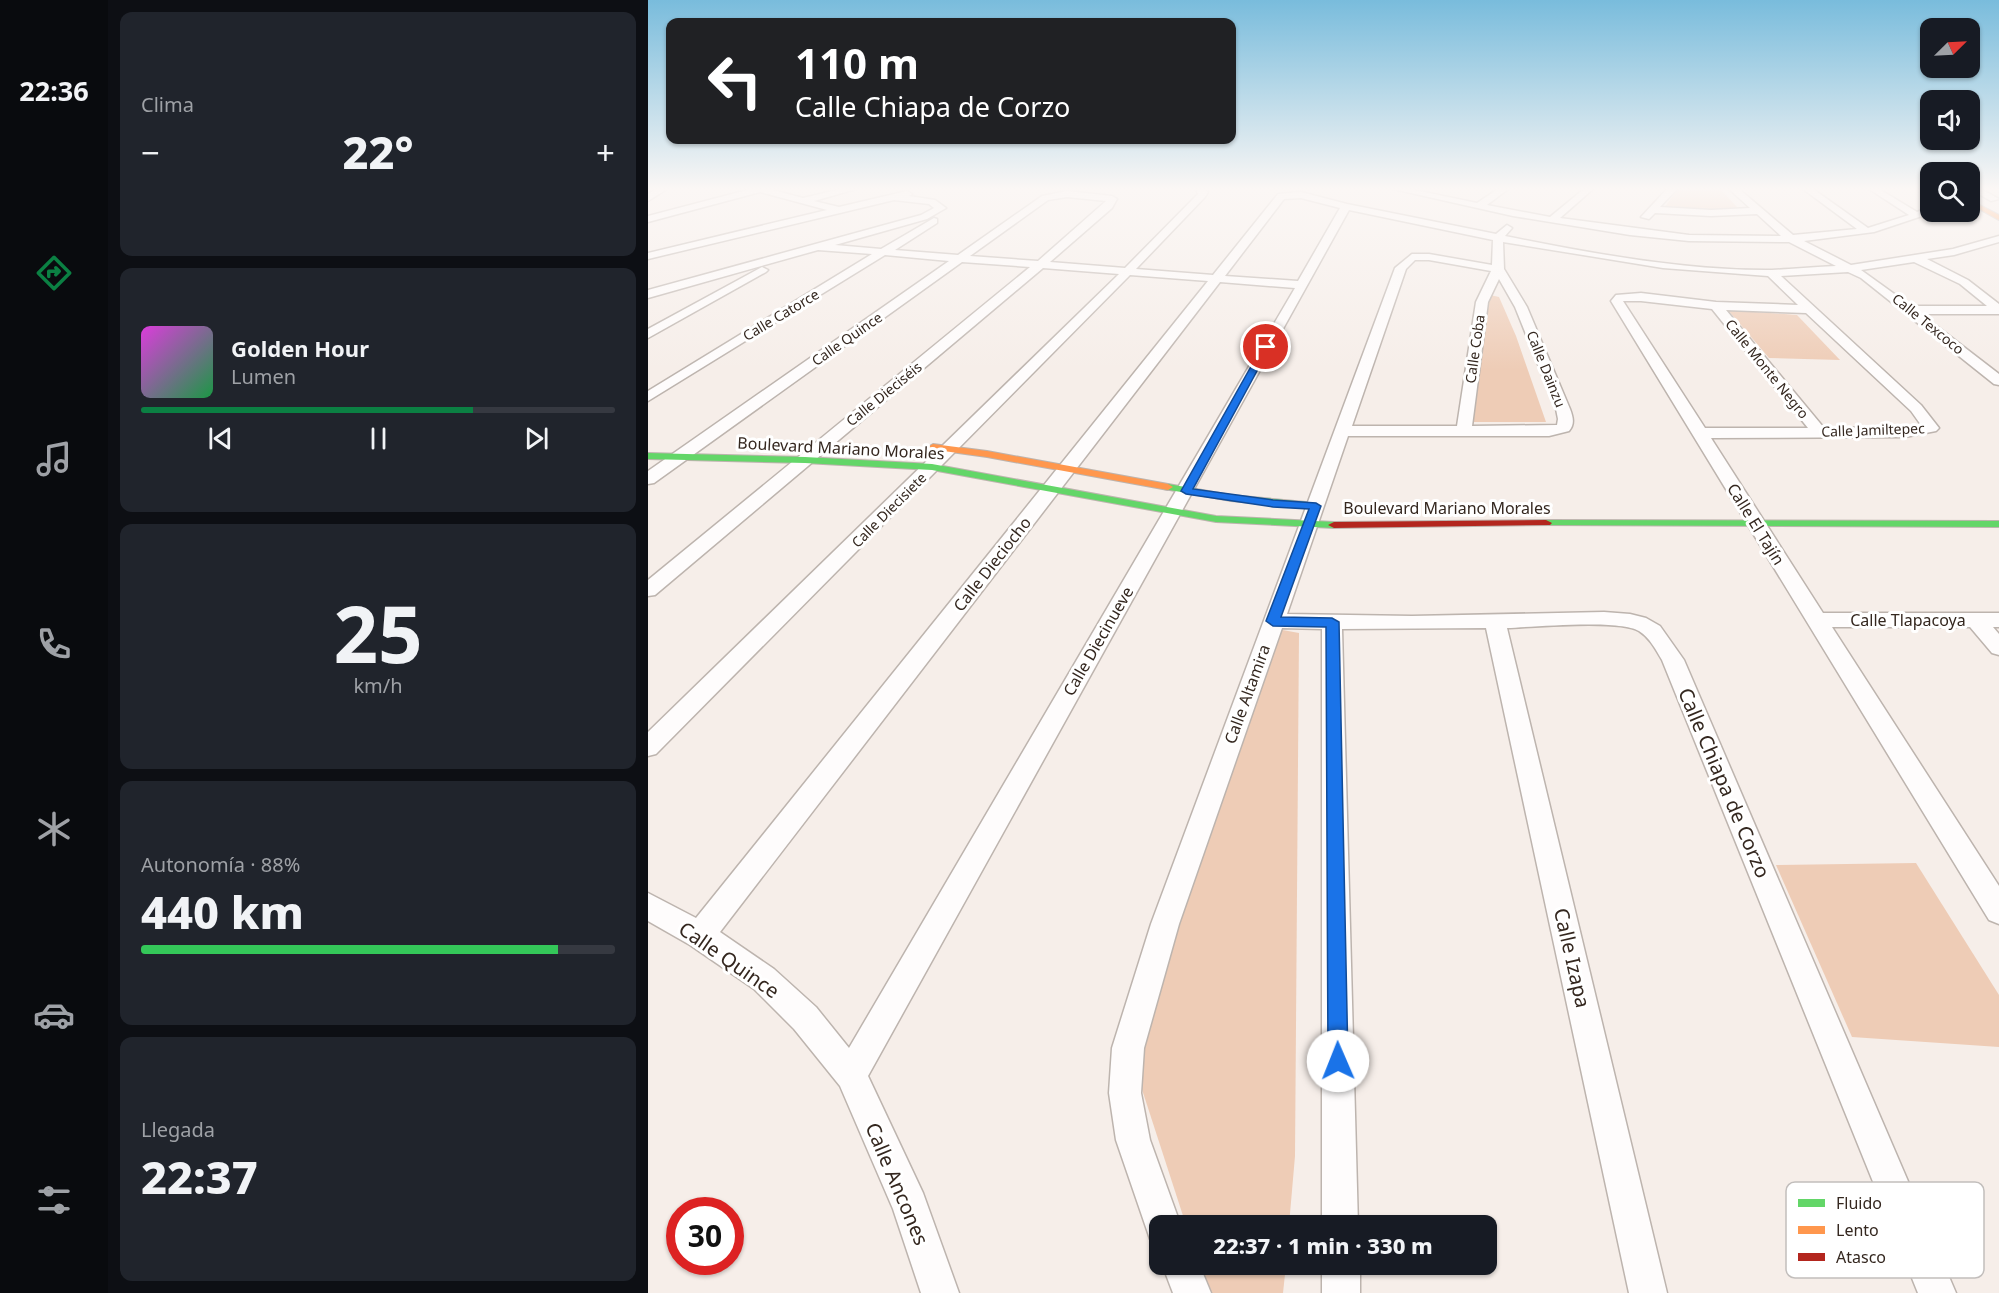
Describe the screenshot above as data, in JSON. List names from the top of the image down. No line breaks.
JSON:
{"streets":{"street":["Calle Catorce","Calle Texcoco","Calle Quince","Calle Coba","Calle Dainzu","Calle Monte Negro","Calle Dieciséis","Calle Jamiltepec","Boulevard Mariano Morales","Calle Diecisiete","Calle El Tajín","Calle Dieciocho","Calle Tlapacoya","Calle Diecinueve","Calle Altamira","Calle Chiapa de Corzo","Calle Izapa","Calle Ancones"]},"crossings":[["Calle Quince","Boulevard Mariano Morales"],["Calle Quince","Calle Dieciocho"],["Calle Quince","Calle Diecinueve"],["Calle Quince","Calle Ancones"],["Calle Coba","Calle Dainzu"],["Calle Coba","Calle Altamira"],["Calle Dainzu","Calle Altamira"],["Calle Monte Negro","Calle Jamiltepec"],["Calle Monte Negro","Calle El Tajín"],["Calle Dieciséis","Boulevard Mariano Morales"],["Calle Jamiltepec","Calle El Tajín"],["Boulevard Mariano Morales","Calle Diecisiete"],["Boulevard Mariano Morales","Calle El Tajín"],["Boulevard Mariano Morales","Calle Dieciocho"],["Boulevard Mariano Morales","Calle Diecinueve"],["Boulevard Mariano Morales","Calle Altamira"],["Calle El Tajín","Calle Tlapacoya"],["Calle Diecinueve","Calle Ancones"],["Calle Altamira","Calle Chiapa de Corzo"],["Calle Chiapa de Corzo","Calle Izapa"]],"legend":["Fluido","Lento","Atasco"],"north":"top right","page":{"tabs":"22:36","tile":["Clima",["25","km/h"],["Autonomía · 88%","440 km"],["Llegada","22:37"]],"turn":["110 m","Calle Chiapa de Corzo"],"heat":["−","22°","+"],"song":["Golden Hour","Lumen"],"limit":"30","trip":"22:37 · 1 min · 330 m"}}
